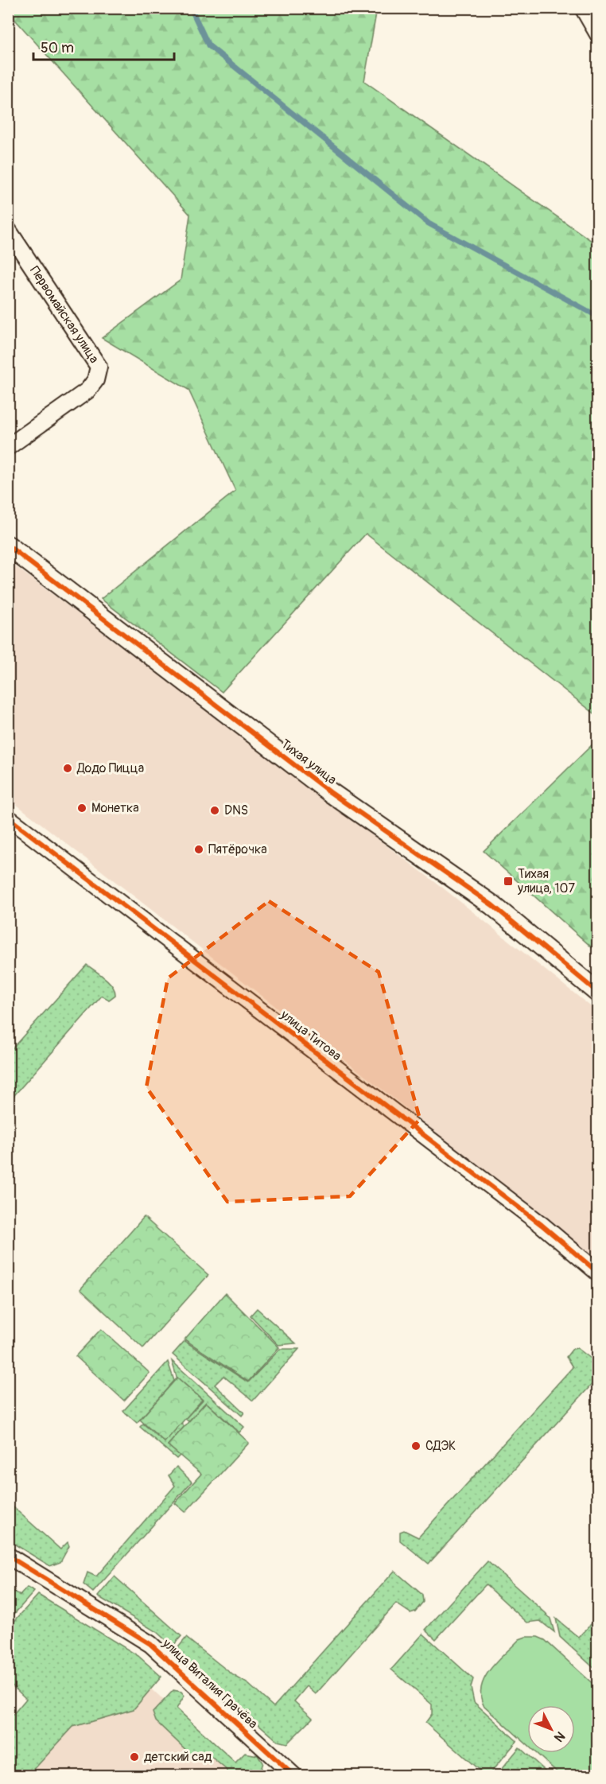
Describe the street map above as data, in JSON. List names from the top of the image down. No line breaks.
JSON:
{"streets":{"street":["Первомайская улица","Тихая улица","улица Титова","улица Виталия Грачёва"]},"places":{"other":["Додо Пицца","Монетка","DNS","Пятёрочка","СДЭК","детский сад"],"transit":["Тихая улица, 107"]},"scale_bar":"50 m","north":"bottom right"}
